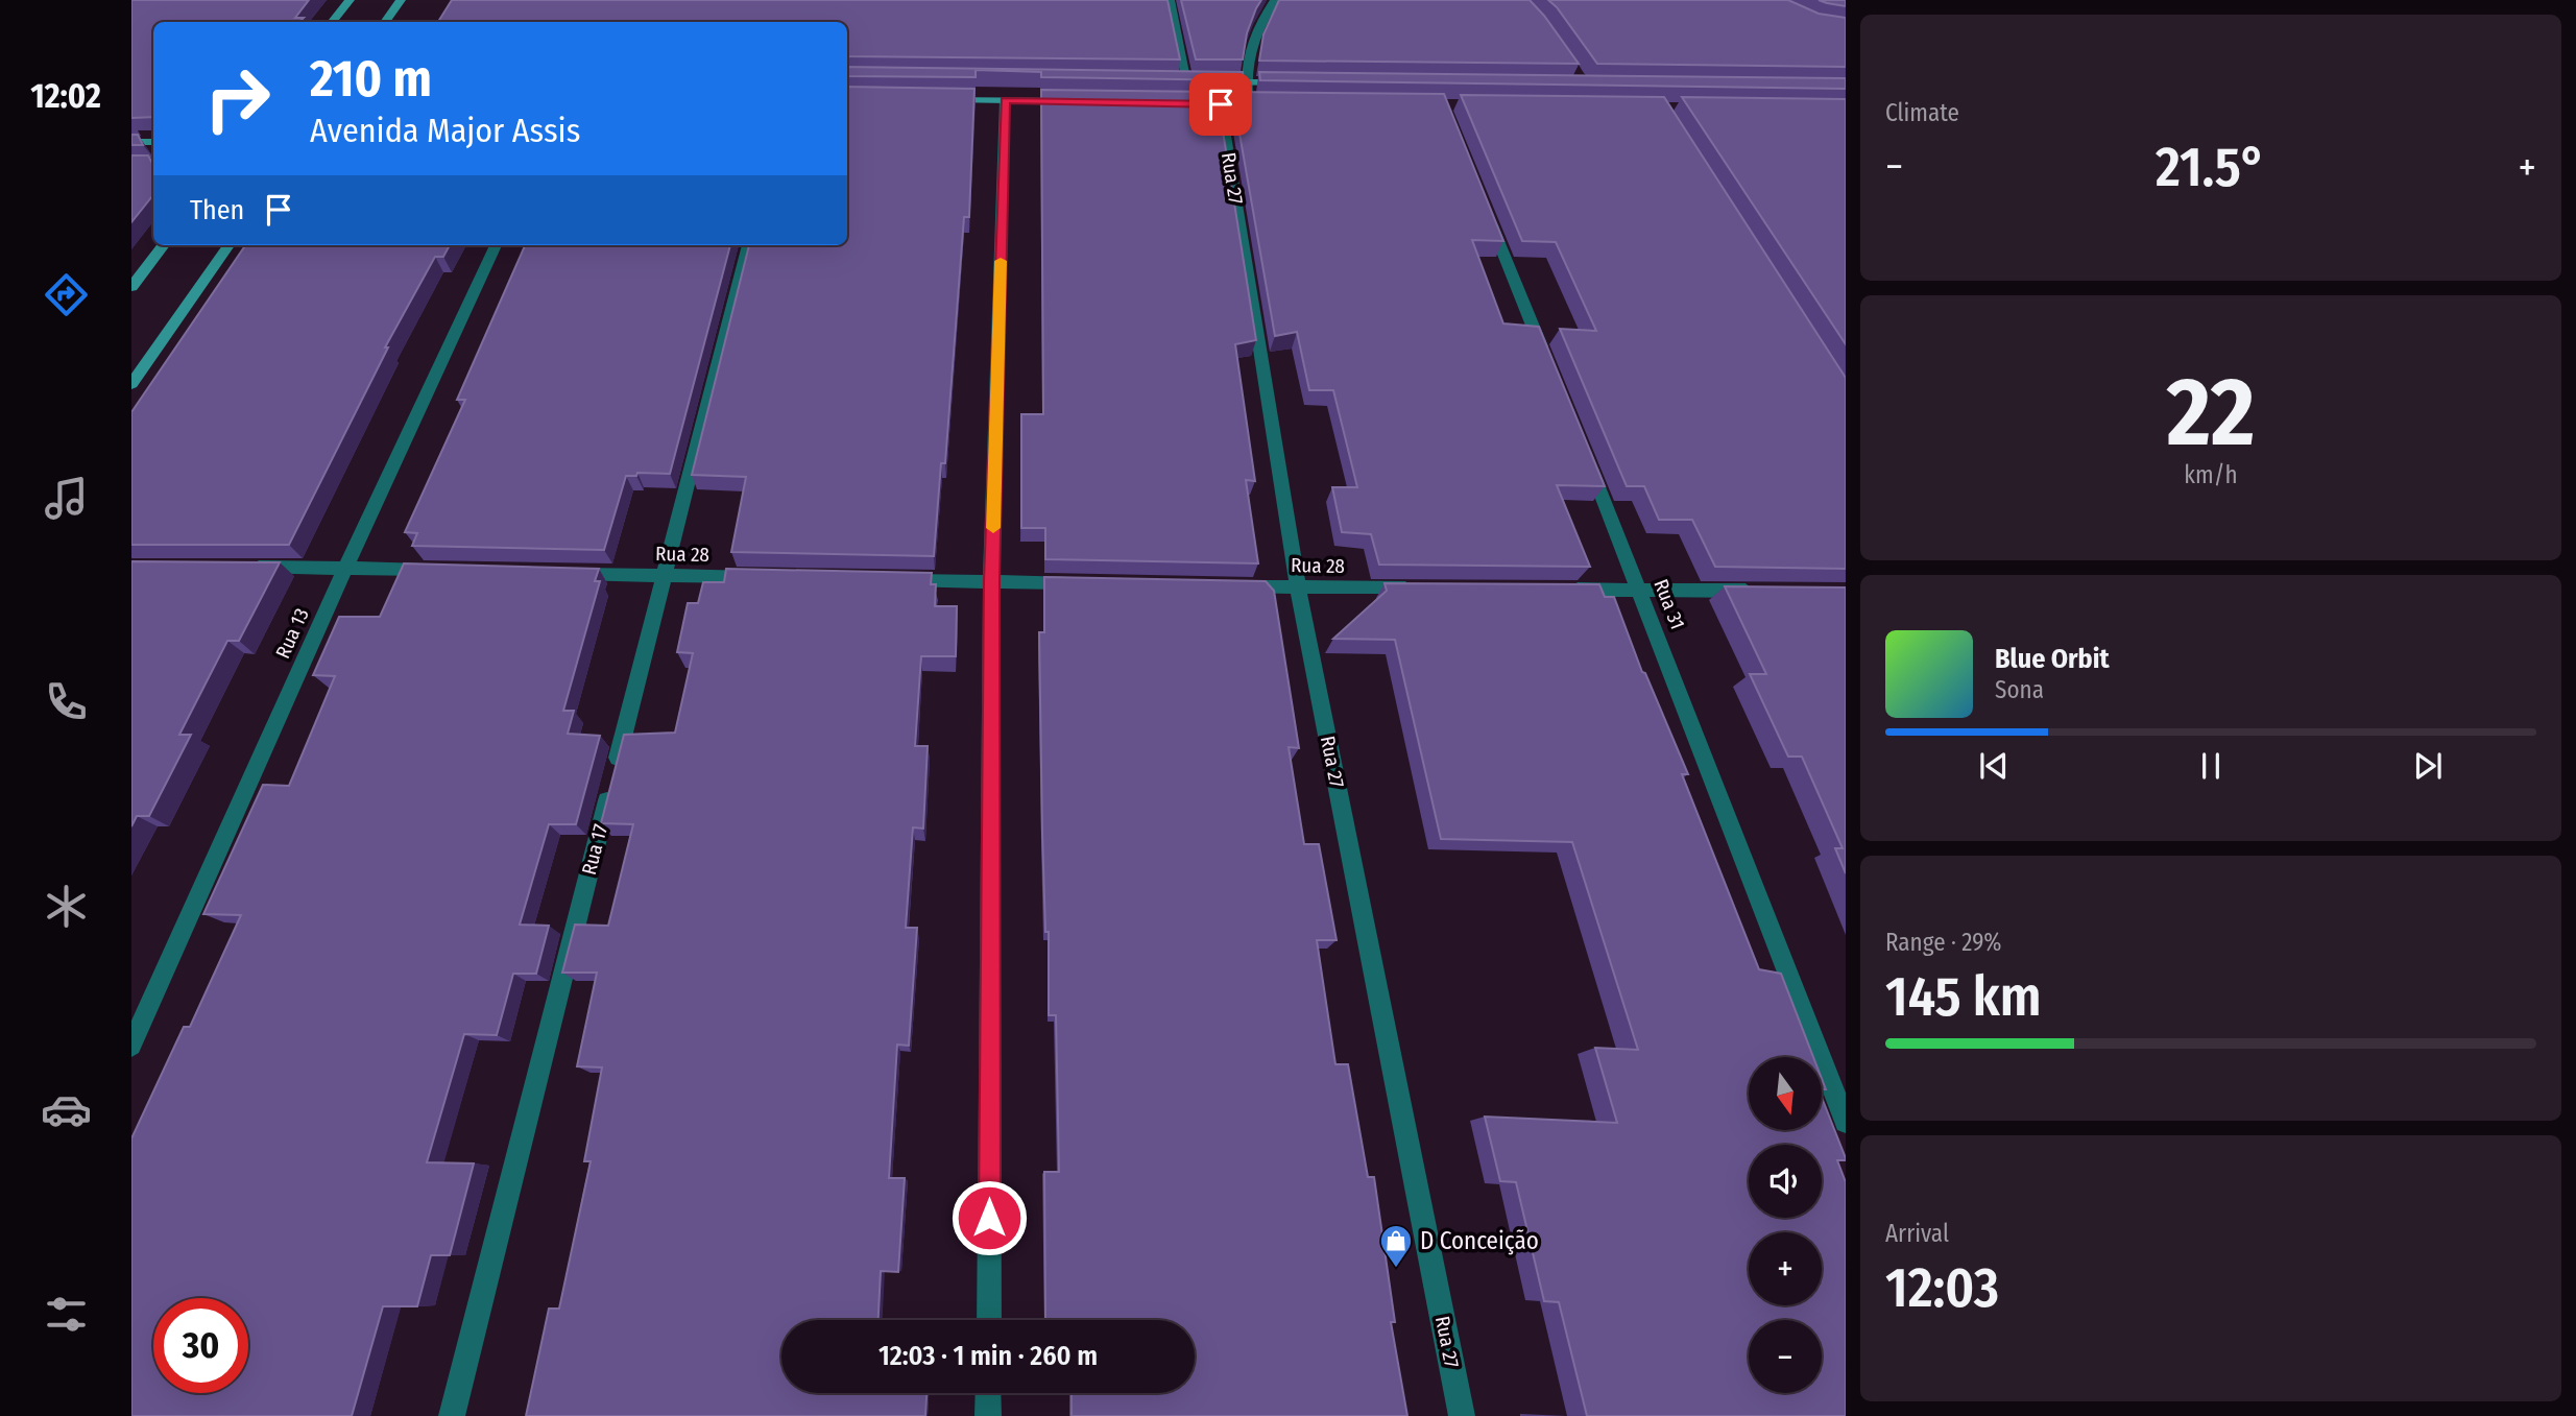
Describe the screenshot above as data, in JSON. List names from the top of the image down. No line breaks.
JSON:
{"streets":{"street":["Rua 27","Rua 28","Rua 31","Rua 13","Rua 17"]},"crossings":[["Rua 27","Rua 28"],["Rua 28","Rua 17"]],"places":{"shop":["D Conceição"]},"north":"bottom","page":{"tabs":"12:02","tile":["Climate",["22","km/h"],["Range · 29%","145 km"],["Arrival","12:03"]],"turn":["210 m","Avenida Major Assis"],"heat":["−","21.5°","+"],"then":"Then","song":["Blue Orbit","Sona"],"map_buttons":["+","−"],"limit":"30","trip":"12:03 · 1 min · 260 m"}}
